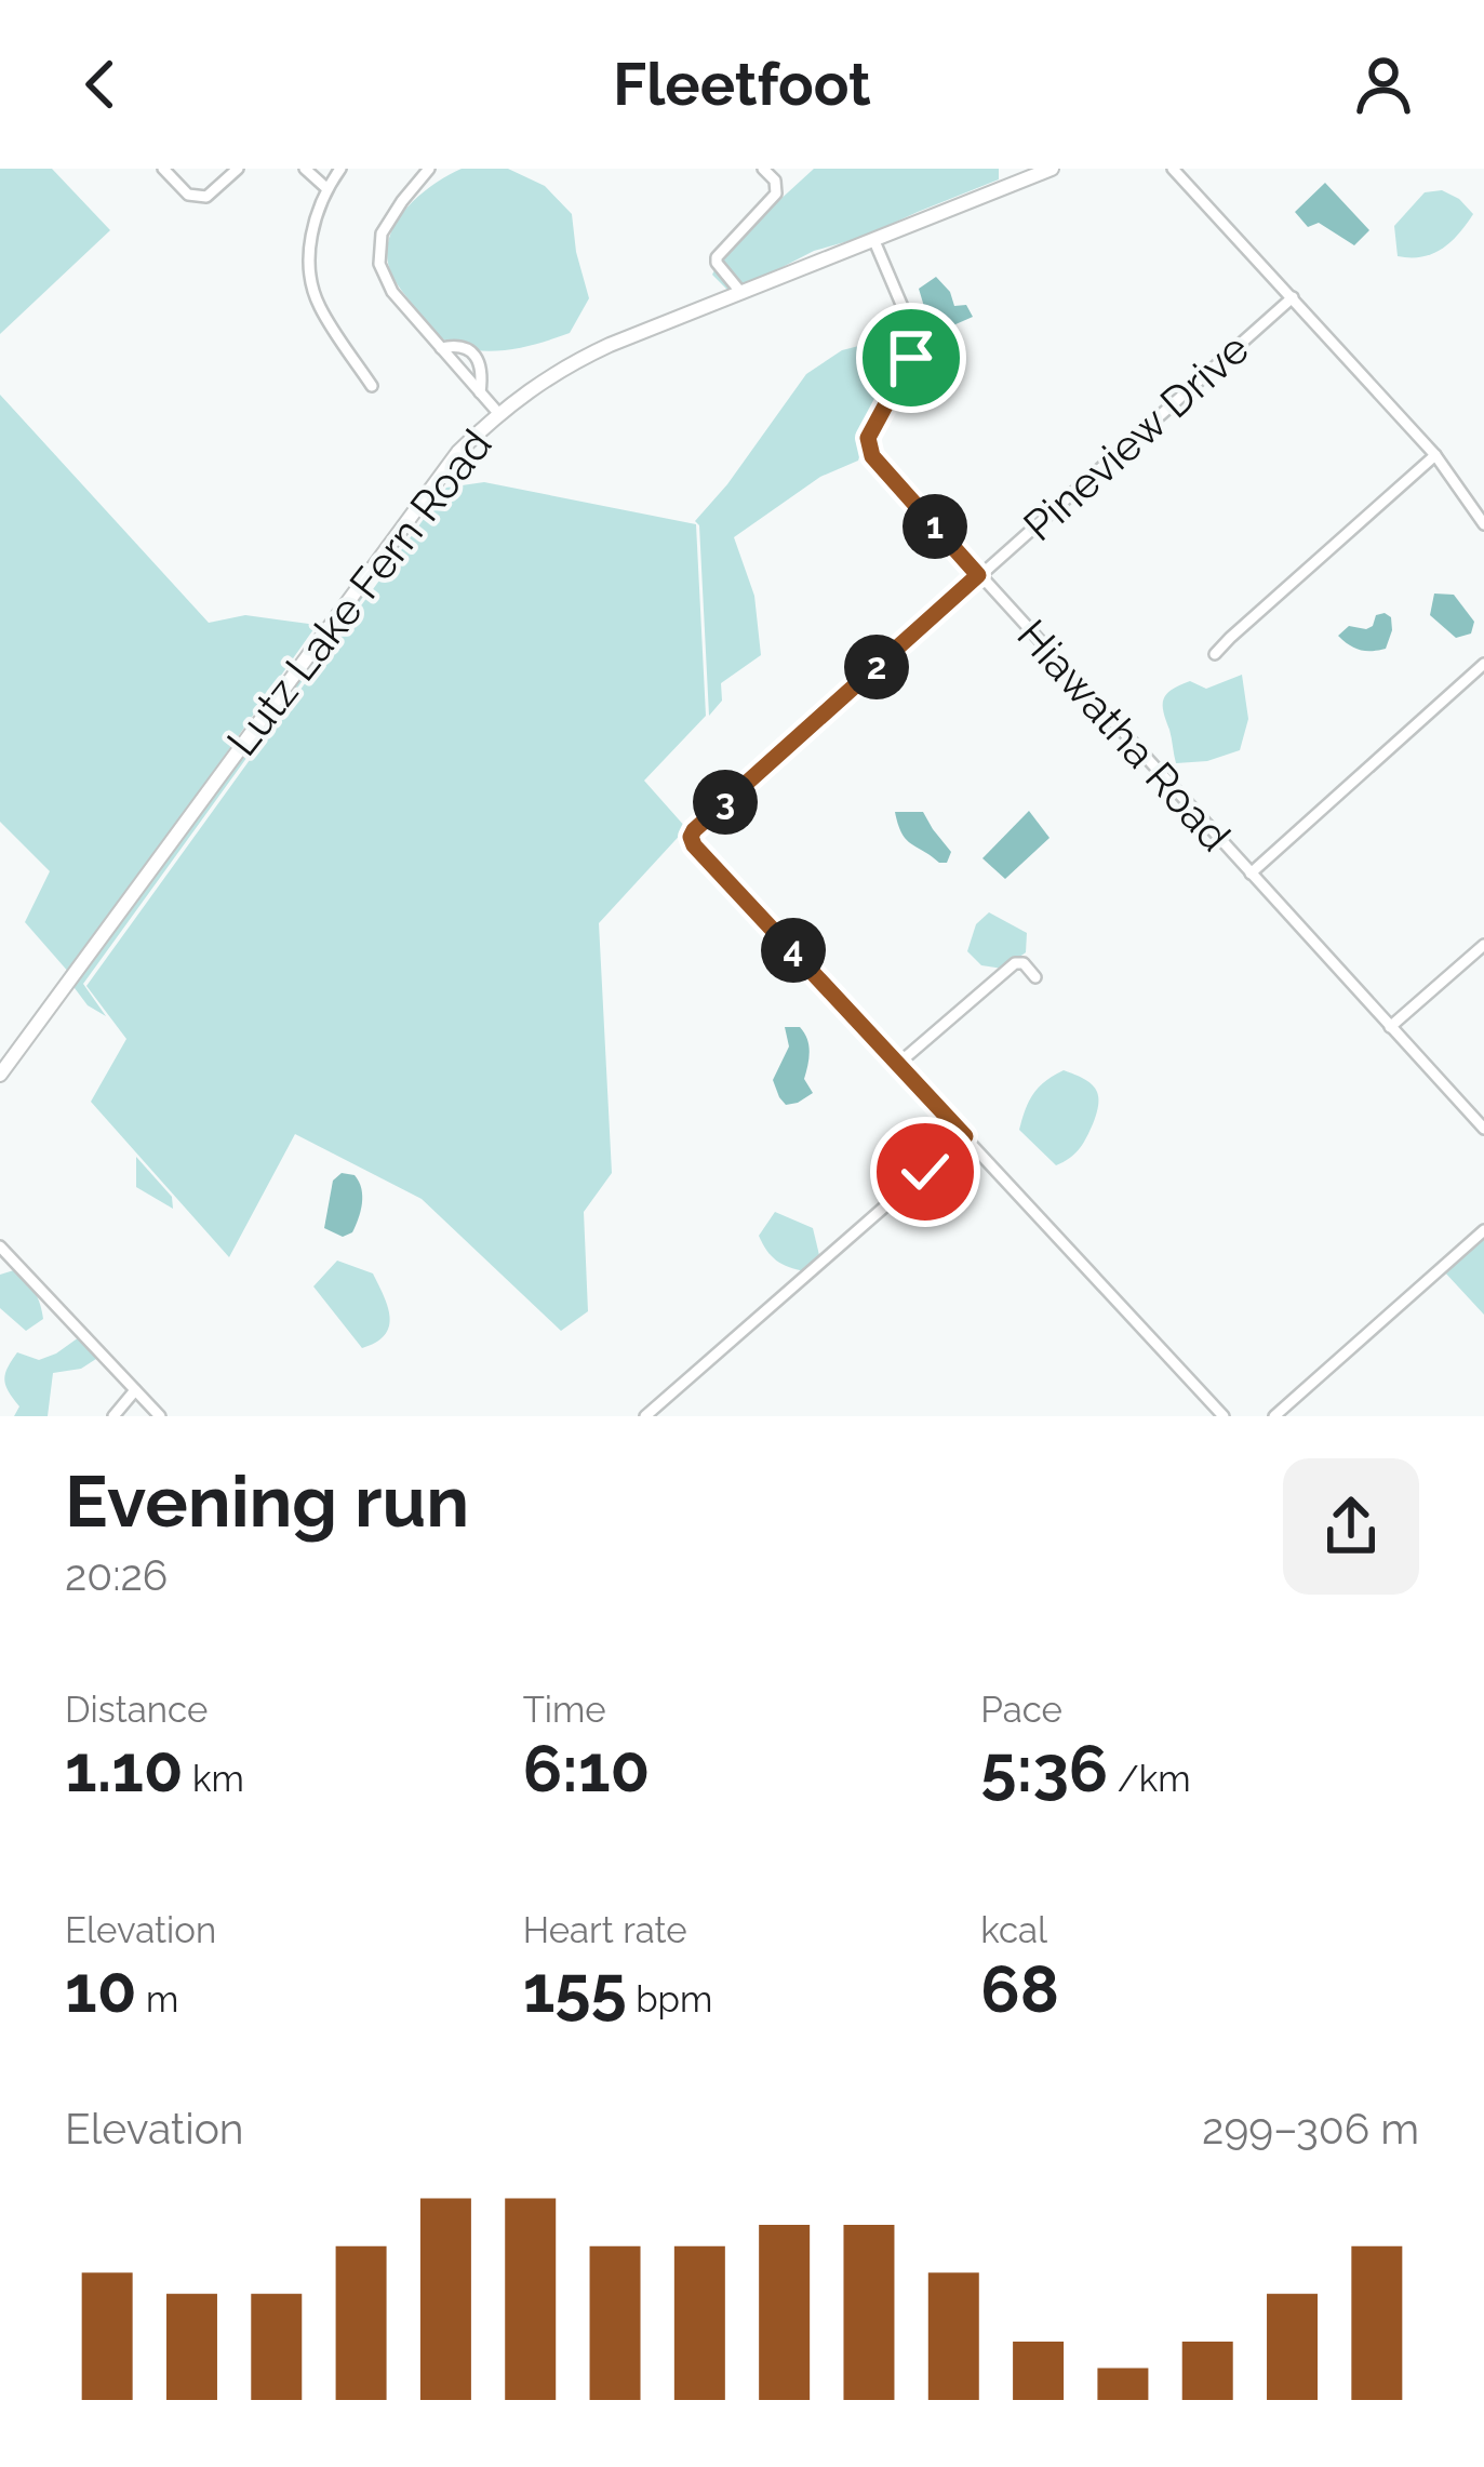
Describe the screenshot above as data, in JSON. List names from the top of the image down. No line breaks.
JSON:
{"streets":{"main road":["Lutz Lake Fern Road"],"street":["Pineview Drive","Hiawatha Road"]},"crossings":[["Pineview Drive","Hiawatha Road"],["Lutz Lake Fern Road","Hiawatha Road"]],"page":{"header":"Fleetfoot","pins":["1","2","3","4"],"heading":["Evening run","20:26"],"stats":[["Distance","1.10 km"],["Time","6:10"],["Pace","5:36 /km"],["Elevation","10 m"],["Heart rate","155 bpm"],["kcal","68"]],"chart":["Elevation","299–306 m"]}}
